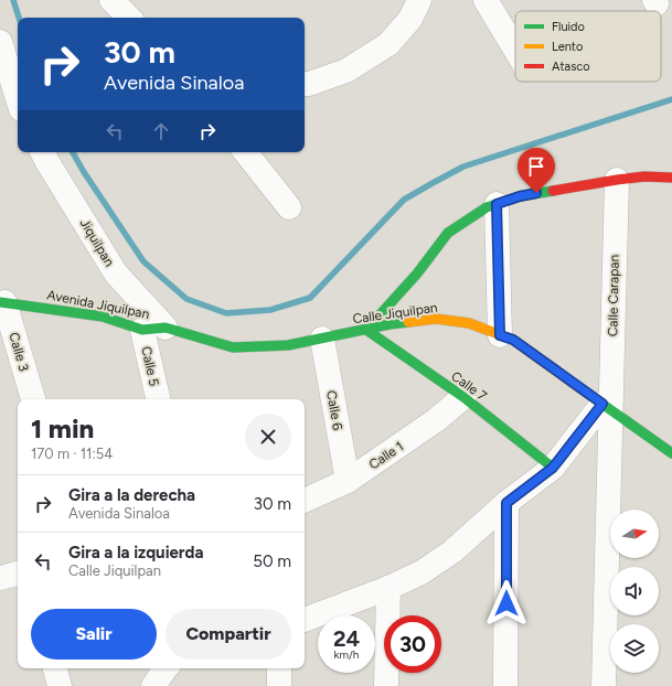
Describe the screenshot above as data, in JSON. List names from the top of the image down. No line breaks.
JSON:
{"streets":{"street":["Jiquilpan","Calle Carapan","Avenida Jiquilpan","Calle Jiquilpan","Calle 3","Calle 5","Calle 7","Calle 6","Calle 1"]},"crossings":[["Jiquilpan","Avenida Jiquilpan"],["Jiquilpan","Calle Jiquilpan"],["Jiquilpan","Calle 5"],["Calle Carapan","Calle Jiquilpan"],["Avenida Jiquilpan","Calle Jiquilpan"],["Avenida Jiquilpan","Calle 3"],["Avenida Jiquilpan","Calle 5"],["Calle Jiquilpan","Calle 5"],["Calle Jiquilpan","Calle 7"],["Calle Jiquilpan","Calle 6"],["Calle 7","Calle 1"],["Calle 6","Calle 1"]],"legend":["Fluido","Lento","Atasco"],"north":"right","page":{"turn":["30 m","Avenida Sinaloa"],"heading":["1 min","170 m · 11:54"],"list":[{"name":"Gira a la derecha","note":"Avenida Sinaloa","value":"30 m"},{"name":"Gira a la izquierda","note":"Calle Jiquilpan","value":"50 m"}],"buttons":["Salir","Compartir"],"speed":"24 km/h","limit":"30"}}
